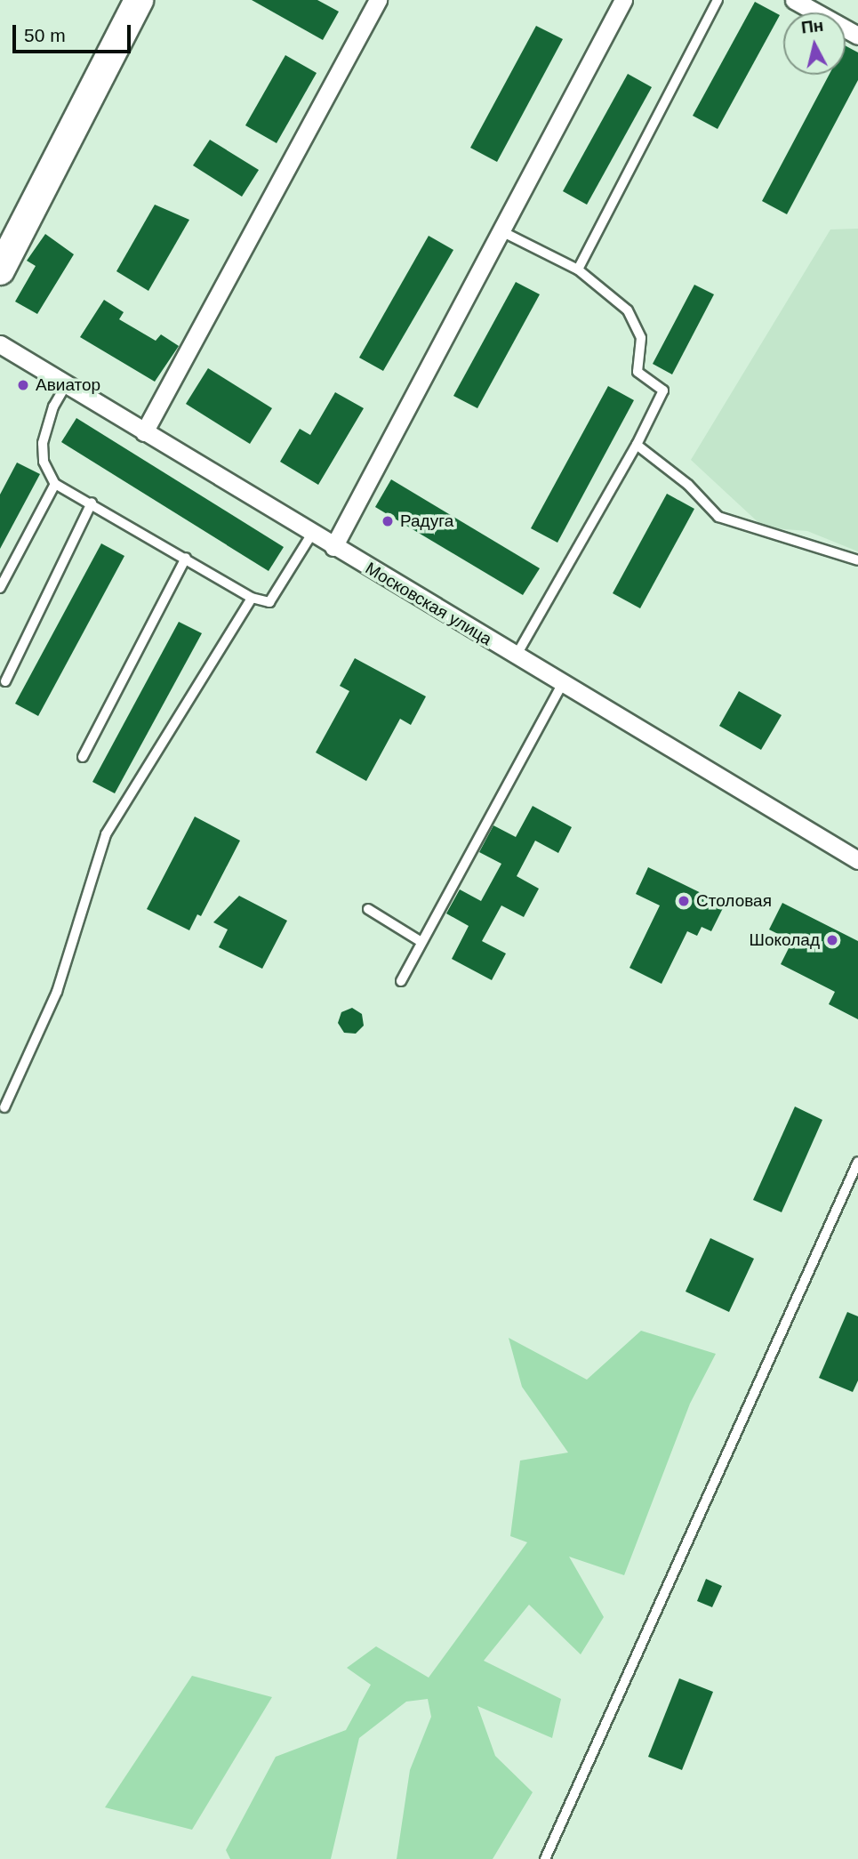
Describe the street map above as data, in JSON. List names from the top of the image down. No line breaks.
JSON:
{"streets":{"street":["Московская улица"]},"places":["Авиатор","Радуга","Столовая","Шоколад"],"scale_bar":"50 m","north":"top"}
